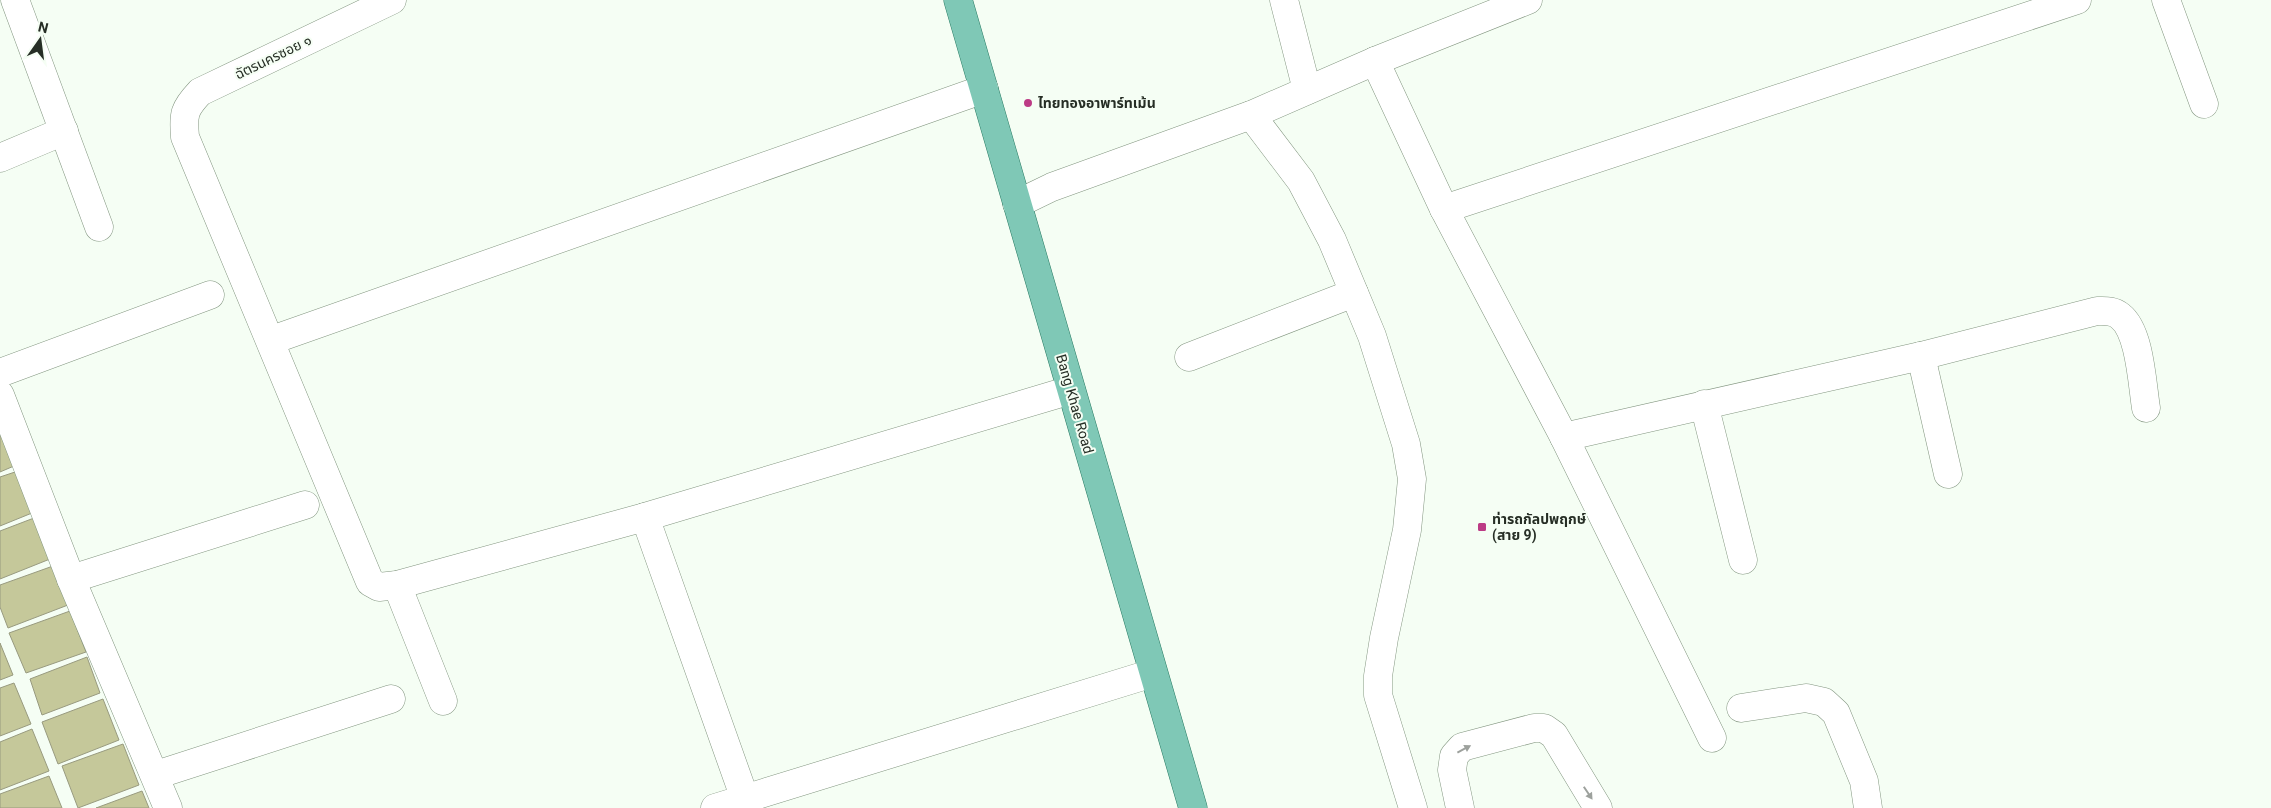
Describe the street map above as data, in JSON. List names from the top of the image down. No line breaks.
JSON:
{"streets":{"main road":["Bang Khae Road"],"street":["ฉัตรนครซอย ๑"]},"places":{"other":["ไทยทองอาพาร์ทเม้น"],"transit":["ท่ารถกัลปพฤกษ์ (สาย 9)"]},"north":"top"}
